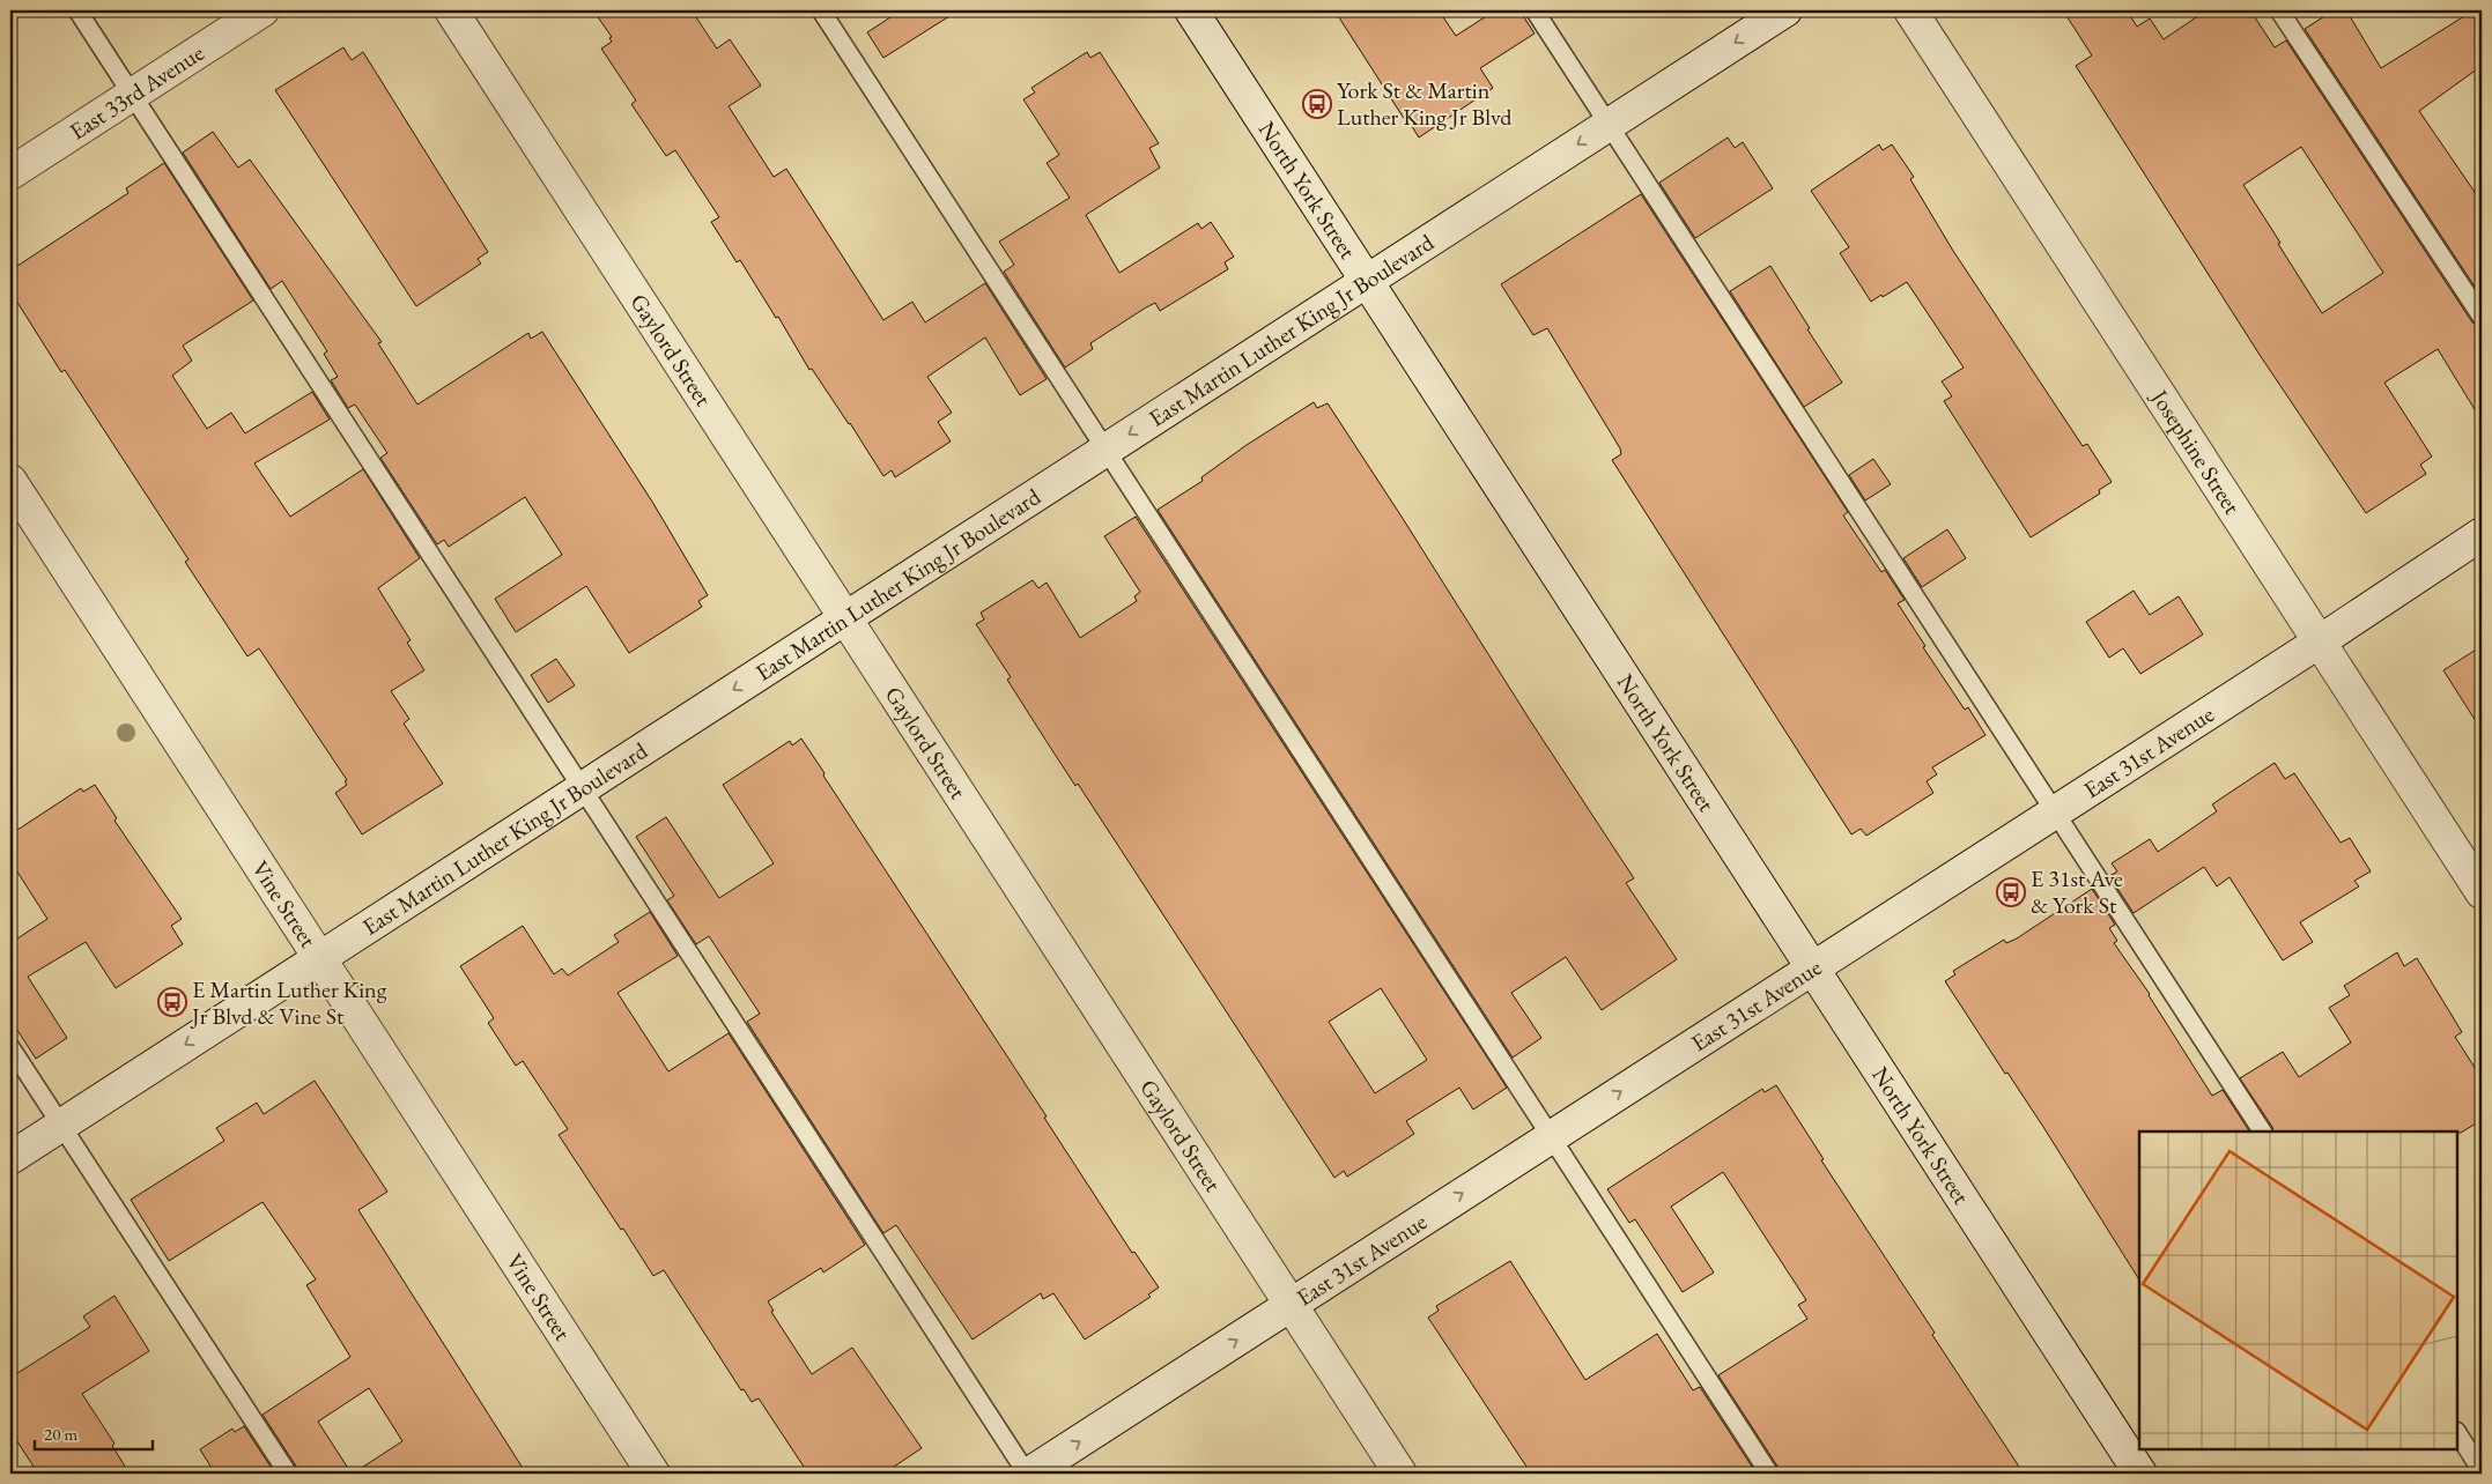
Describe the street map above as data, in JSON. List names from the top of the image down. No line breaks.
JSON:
{"streets":{"main road":["East 33rd Avenue","North York Street","East Martin Luther King Jr Boulevard","Gaylord Street","Josephine Street","East 31st Avenue","Vine Street"]},"crossings":[["North York Street","East Martin Luther King Jr Boulevard"],["North York Street","East 31st Avenue"],["East Martin Luther King Jr Boulevard","Gaylord Street"],["East Martin Luther King Jr Boulevard","Vine Street"],["Gaylord Street","East 31st Avenue"],["Josephine Street","East 31st Avenue"]],"one_way":["East Martin Luther King Jr Boulevard","East 31st Avenue"],"places":{"bus stop":["York St & Martin Luther King Jr Blvd","E 31st Ave & York St","E Martin Luther King Jr Blvd & Vine St"]},"scale_bar":"20 m"}
